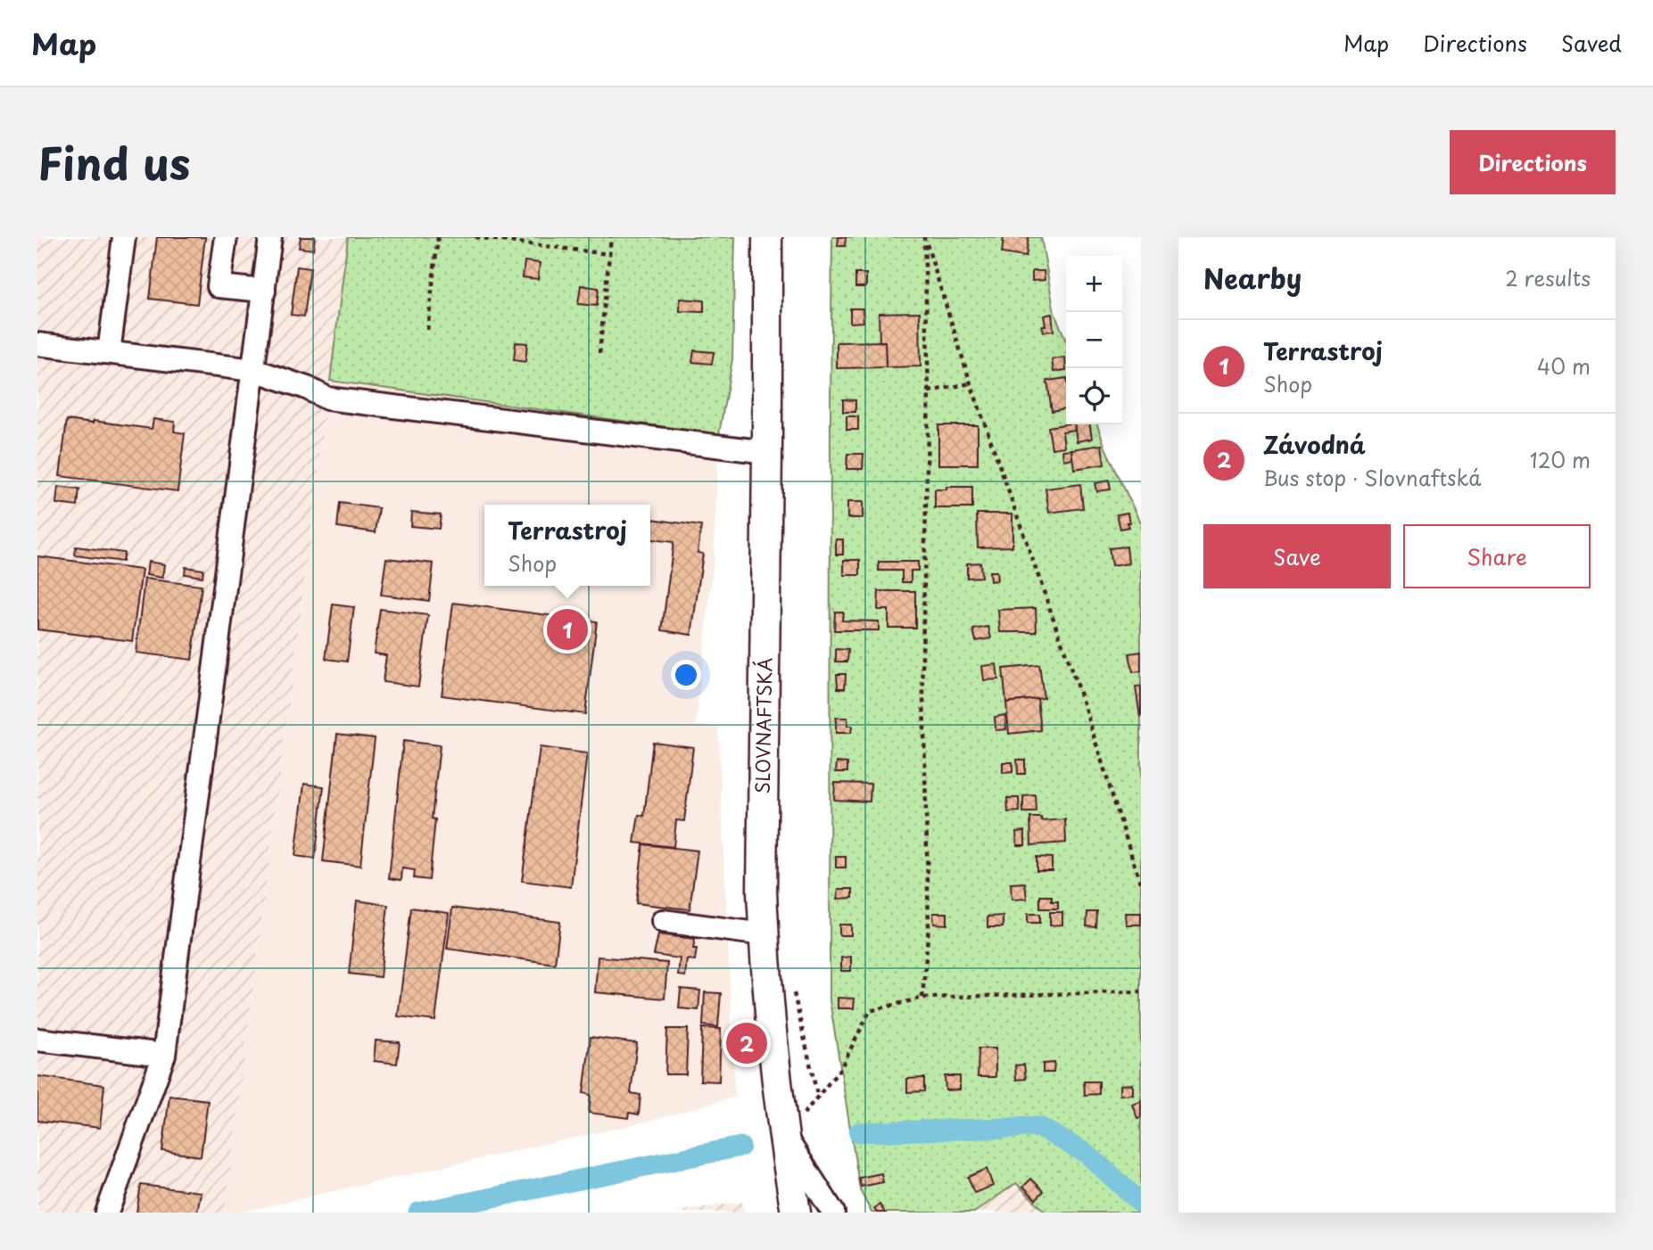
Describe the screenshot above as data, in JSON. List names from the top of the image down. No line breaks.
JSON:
{"streets":{"main road":["SLOVNAFTSKÁ"]},"page":{"header":"Map","nav":["Map","Directions","Saved"],"title":"Find us","buttons":["Directions",["Save","Share"]],"heading":["Nearby","2 results"],"map_buttons":["+","−"],"list":[{"mark":"1","name":"Terrastroj","note":"Shop","value":"40 m"},{"mark":"2","name":"Závodná","note":"Bus stop · Slovnaftská","value":"120 m"}],"popup":["Terrastroj","Shop"],"pins":["1","2"]}}
